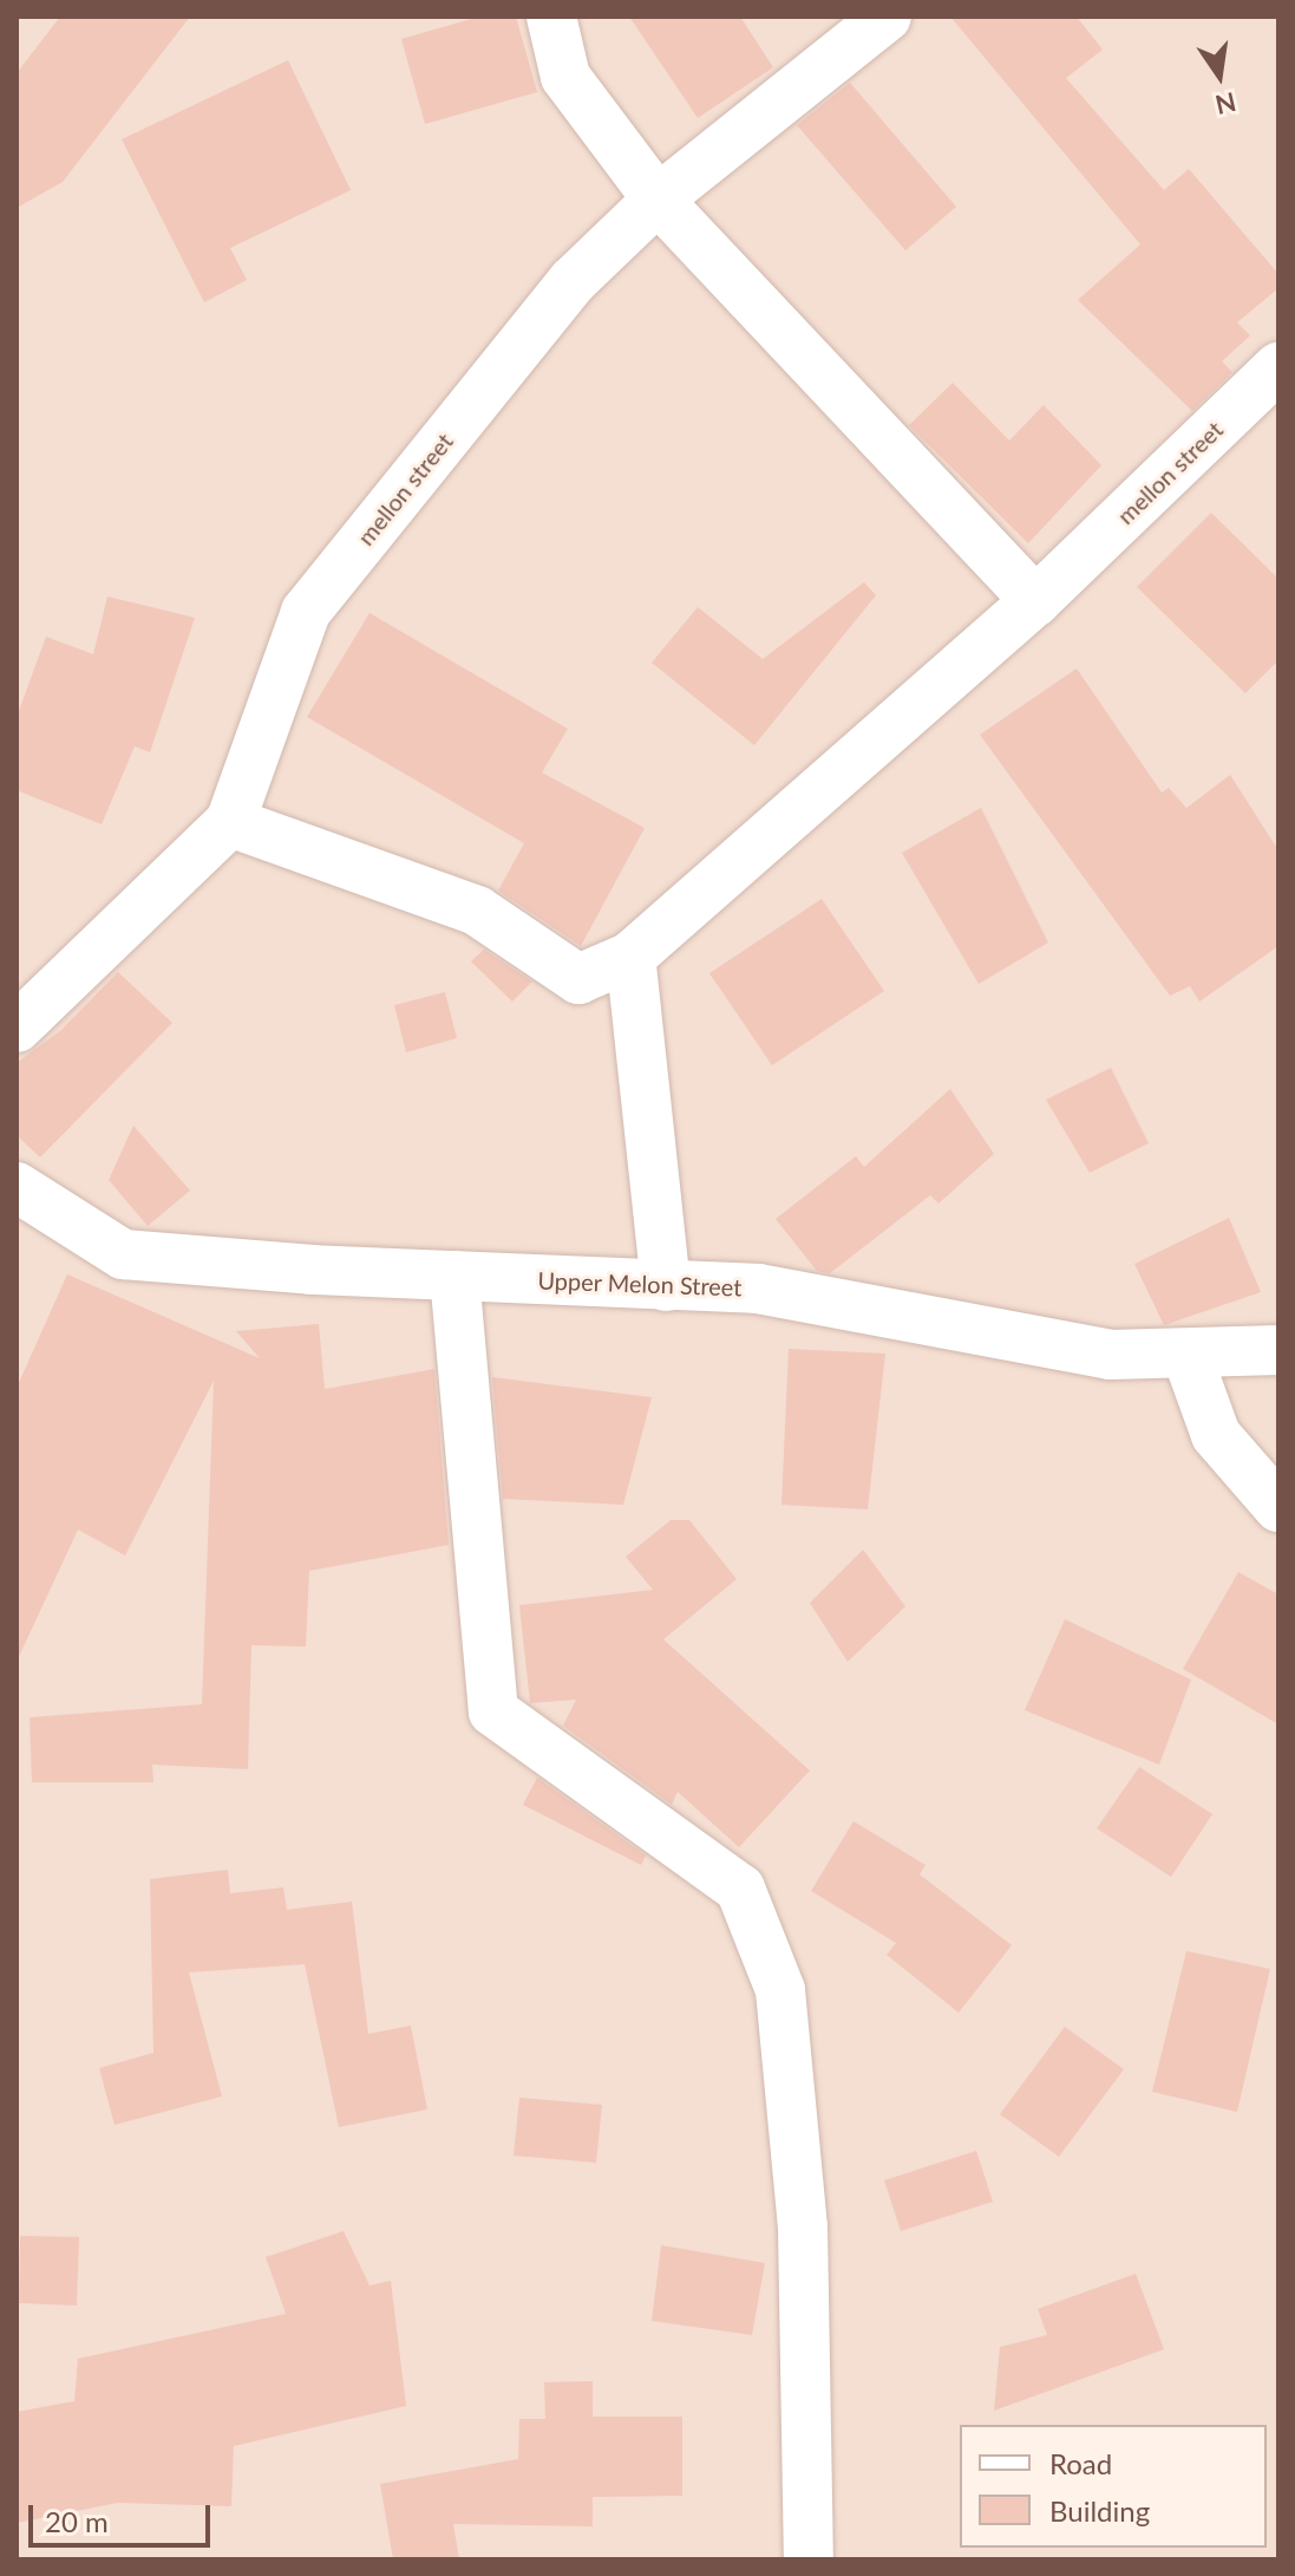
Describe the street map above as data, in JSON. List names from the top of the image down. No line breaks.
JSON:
{"streets":{"street":["mellon street","Upper Melon Street"]},"legend":["Road","Building"],"scale_bar":"20 m","north":"bottom"}
